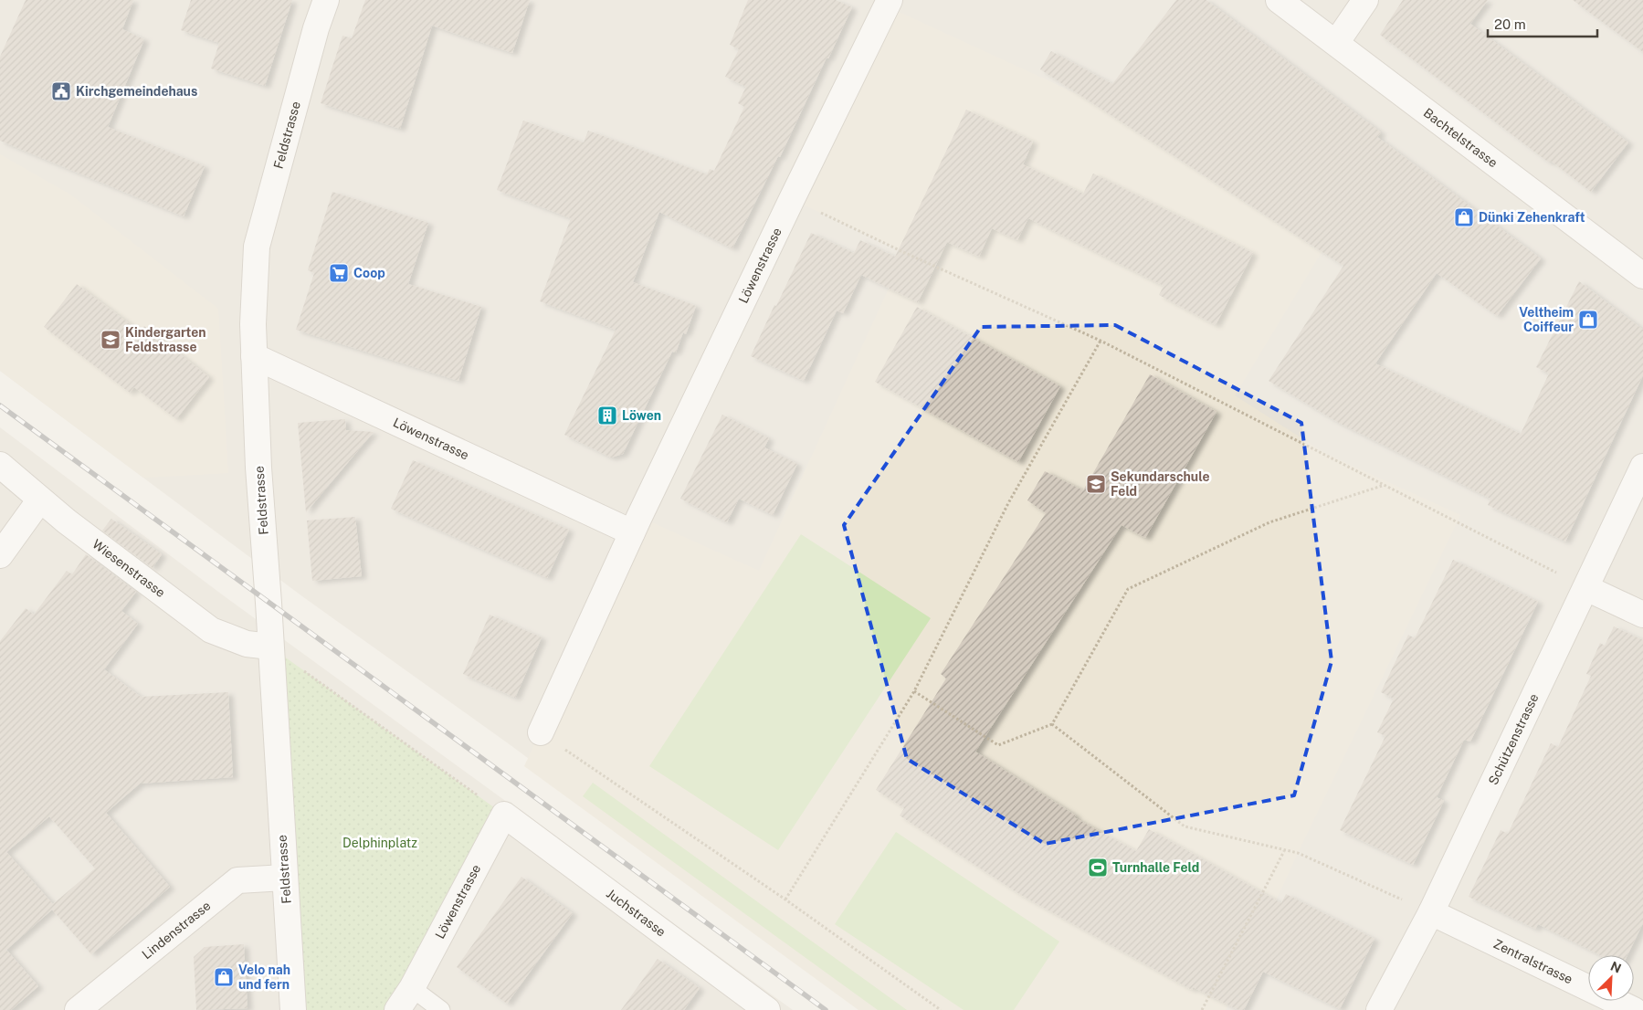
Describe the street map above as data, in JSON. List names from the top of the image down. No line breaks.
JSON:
{"streets":{"street":["Feldstrasse","Bachtelstrasse","Löwenstrasse","Wiesenstrasse","Schützenstrasse","Juchstrasse","Lindenstrasse","Zentralstrasse"]},"crossings":[["Feldstrasse","Löwenstrasse"],["Feldstrasse","Wiesenstrasse"],["Feldstrasse","Lindenstrasse"],["Löwenstrasse","Juchstrasse"],["Schützenstrasse","Zentralstrasse"]],"parks":["Delphinplatz"],"places":{"public building":["Kirchgemeindehaus"],"shop":["Dünki Zehenkraft","Veltheim Coiffeur","Velo nah und fern"],"supermarket":["Coop"],"school or university":["Kindergarten Feldstrasse","Sekundarschule Feld"],"building":["Löwen"],"sports":["Turnhalle Feld"]},"scale_bar":"20 m","north":"top right"}
